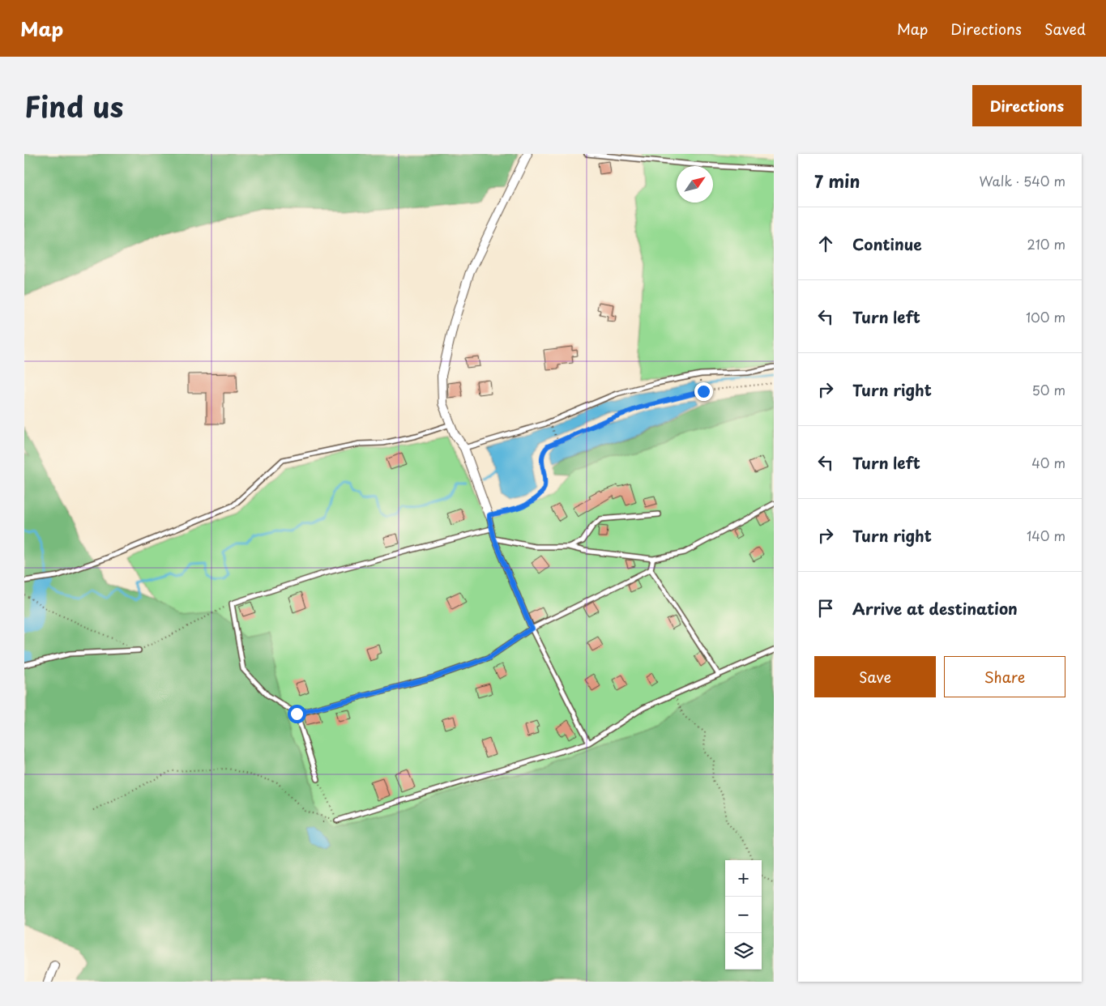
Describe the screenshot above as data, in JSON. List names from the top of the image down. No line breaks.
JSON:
{"north":"top right","page":{"header":"Map","nav":["Map","Directions","Saved"],"title":"Find us","buttons":["Directions",["Save","Share"]],"heading":["7 min","Walk · 540 m"],"list":[["Continue","210 m"],["Turn left","100 m"],["Turn right","50 m"],["Turn left","40 m"],["Turn right","140 m"],"Arrive at destination"],"map_buttons":["+","−"]}}
